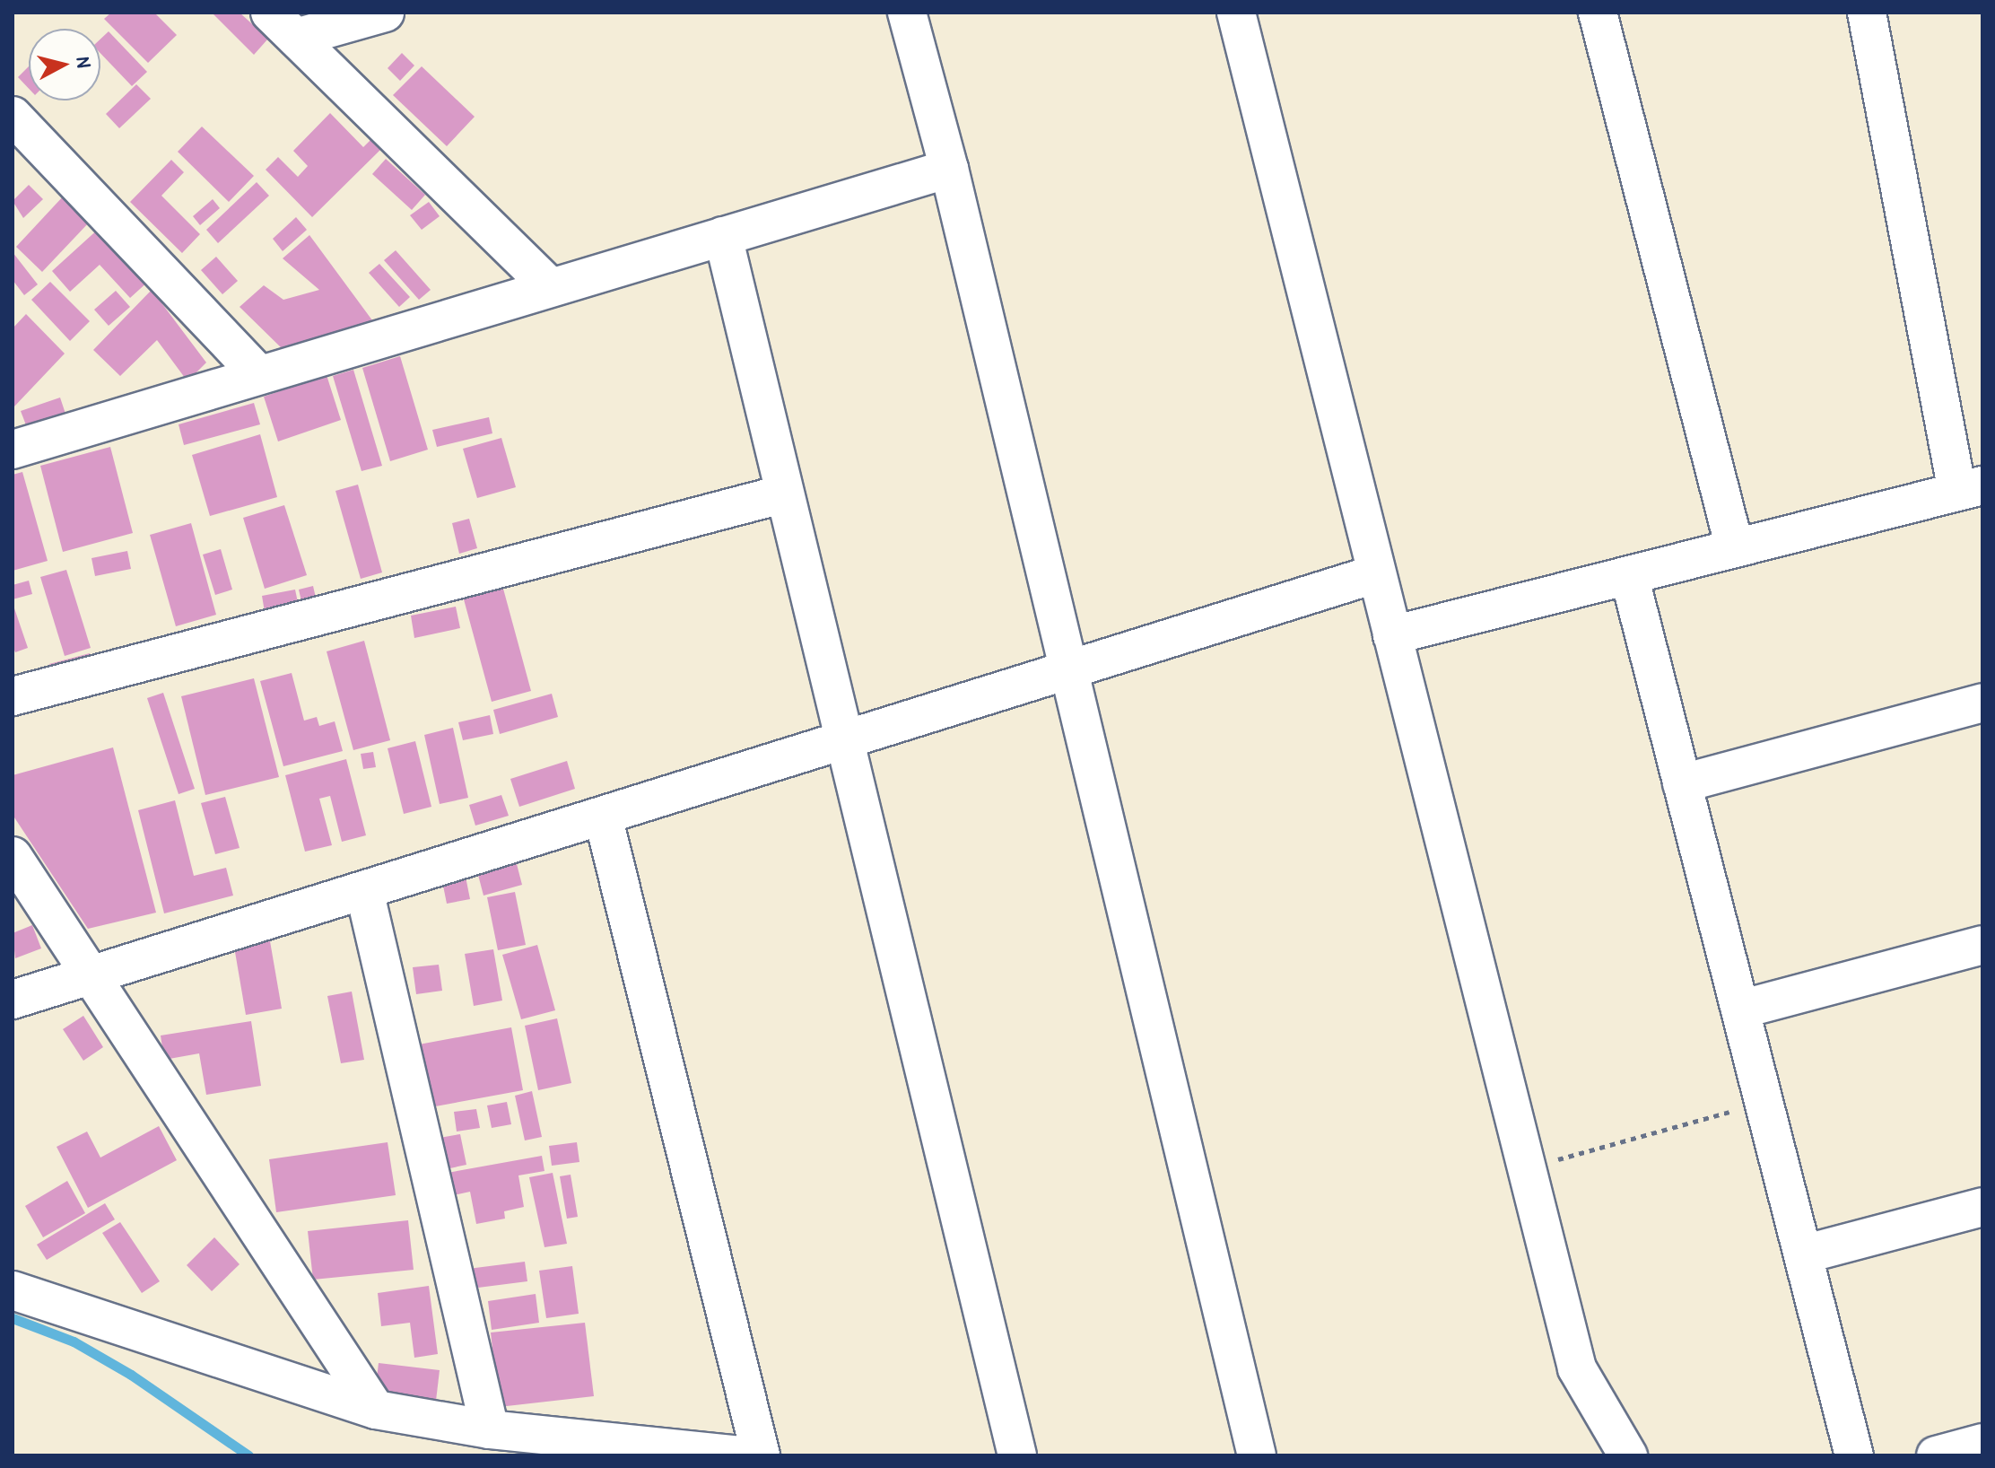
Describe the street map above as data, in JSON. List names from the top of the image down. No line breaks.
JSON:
{"north":"right"}
